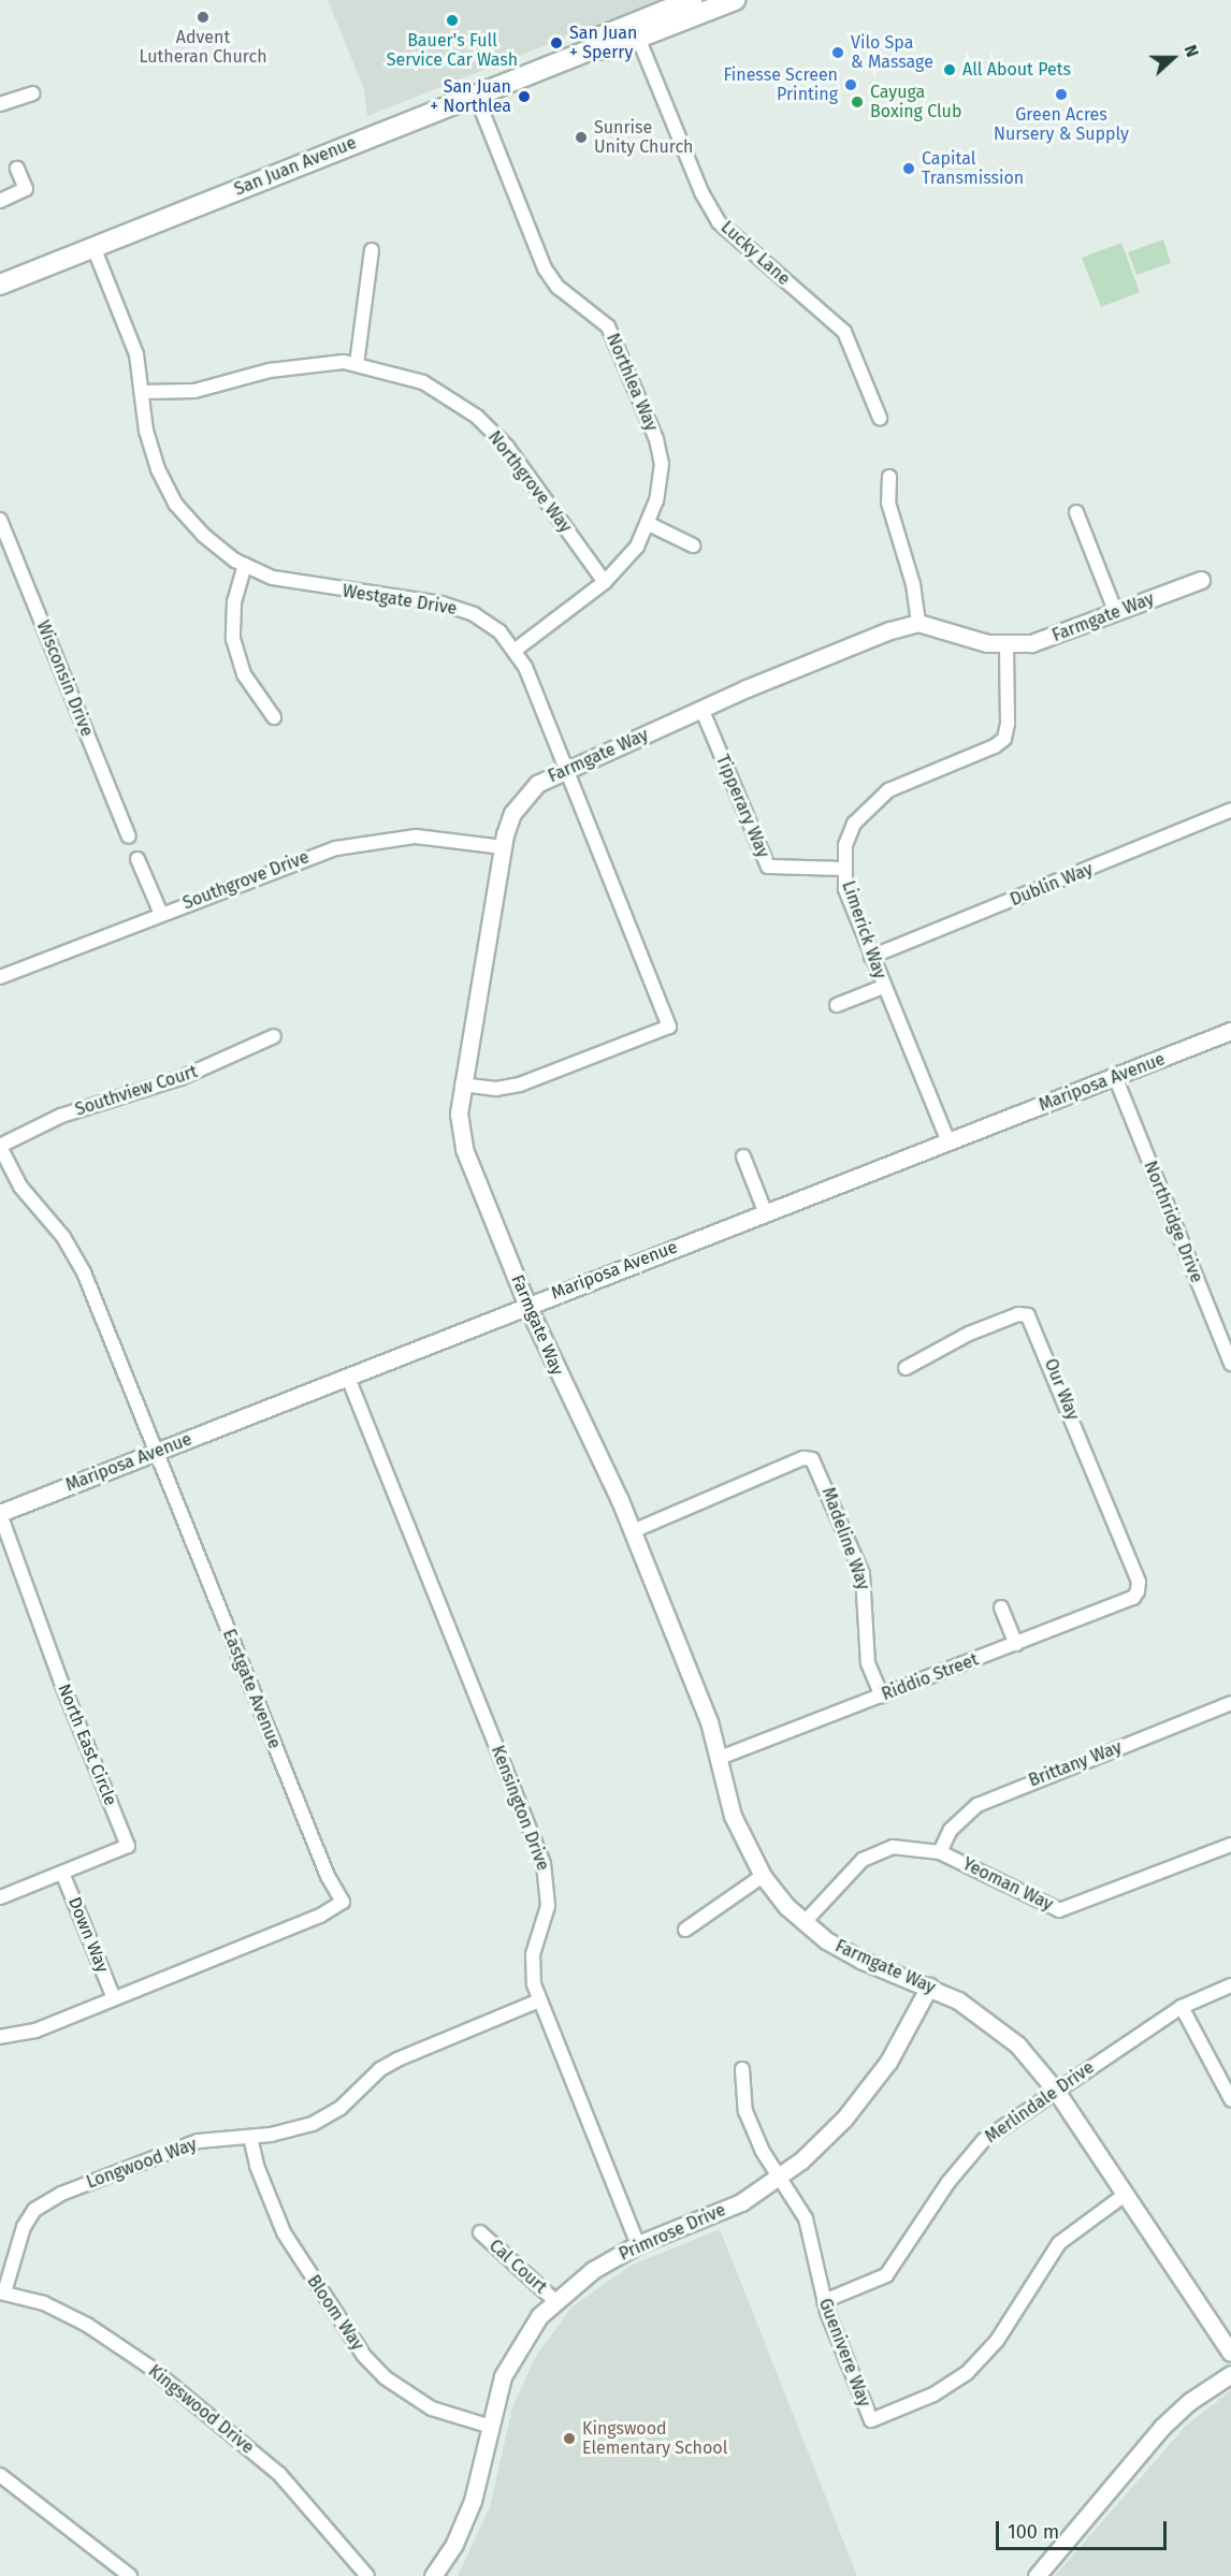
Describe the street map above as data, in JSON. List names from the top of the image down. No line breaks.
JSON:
{"streets":{"main road":["San Juan Avenue"],"street":["Lucky Lane","Northlea Way","Northgrove Way","Westgate Drive","Farmgate Way","Wisconsin Drive","Tipperary Way","Southgrove Drive","Dublin Way","Limerick Way","Mariposa Avenue","Southview Court","Northridge Drive","Our Way","Madeline Way","Riddio Street","Eastgate Avenue","North East Circle","Brittany Way","Kensington Drive","Yeoman Way","Down Way","Merlindale Drive","Longwood Way","Primrose Drive","Cal Court","Bloom Way","Guenivere Way","Kingswood Drive"]},"crossings":[["San Juan Avenue","Lucky Lane"],["San Juan Avenue","Northlea Way"],["San Juan Avenue","Westgate Drive"],["Northlea Way","Northgrove Way"],["Northlea Way","Westgate Drive"],["Northgrove Way","Westgate Drive"],["Westgate Drive","Farmgate Way"],["Farmgate Way","Tipperary Way"],["Farmgate Way","Southgrove Drive"],["Farmgate Way","Limerick Way"],["Farmgate Way","Mariposa Avenue"],["Farmgate Way","Madeline Way"],["Farmgate Way","Riddio Street"],["Farmgate Way","Yeoman Way"],["Farmgate Way","Merlindale Drive"],["Farmgate Way","Primrose Drive"],["Farmgate Way","Guenivere Way"],["Tipperary Way","Limerick Way"],["Dublin Way","Limerick Way"],["Limerick Way","Mariposa Avenue"],["Mariposa Avenue","Northridge Drive"],["Mariposa Avenue","Eastgate Avenue"],["Mariposa Avenue","North East Circle"],["Mariposa Avenue","Kensington Drive"],["Southview Court","Eastgate Avenue"],["Our Way","Riddio Street"],["Madeline Way","Riddio Street"],["Eastgate Avenue","Down Way"],["North East Circle","Down Way"],["Brittany Way","Yeoman Way"],["Kensington Drive","Longwood Way"],["Kensington Drive","Primrose Drive"],["Merlindale Drive","Guenivere Way"],["Longwood Way","Bloom Way"],["Longwood Way","Kingswood Drive"],["Primrose Drive","Cal Court"],["Primrose Drive","Bloom Way"],["Primrose Drive","Guenivere Way"]],"places":["Advent Lutheran Church","Bauer's Full Service Car Wash","San Juan + Sperry","Vilo Spa & Massage","All About Pets","Finesse Screen Printing","Green Acres Nursery & Supply","San Juan + Northlea","Cayuga Boxing Club","Sunrise Unity Church","Capital Transmission","Kingswood Elementary School"],"scale_bar":"100 m","north":"right"}
